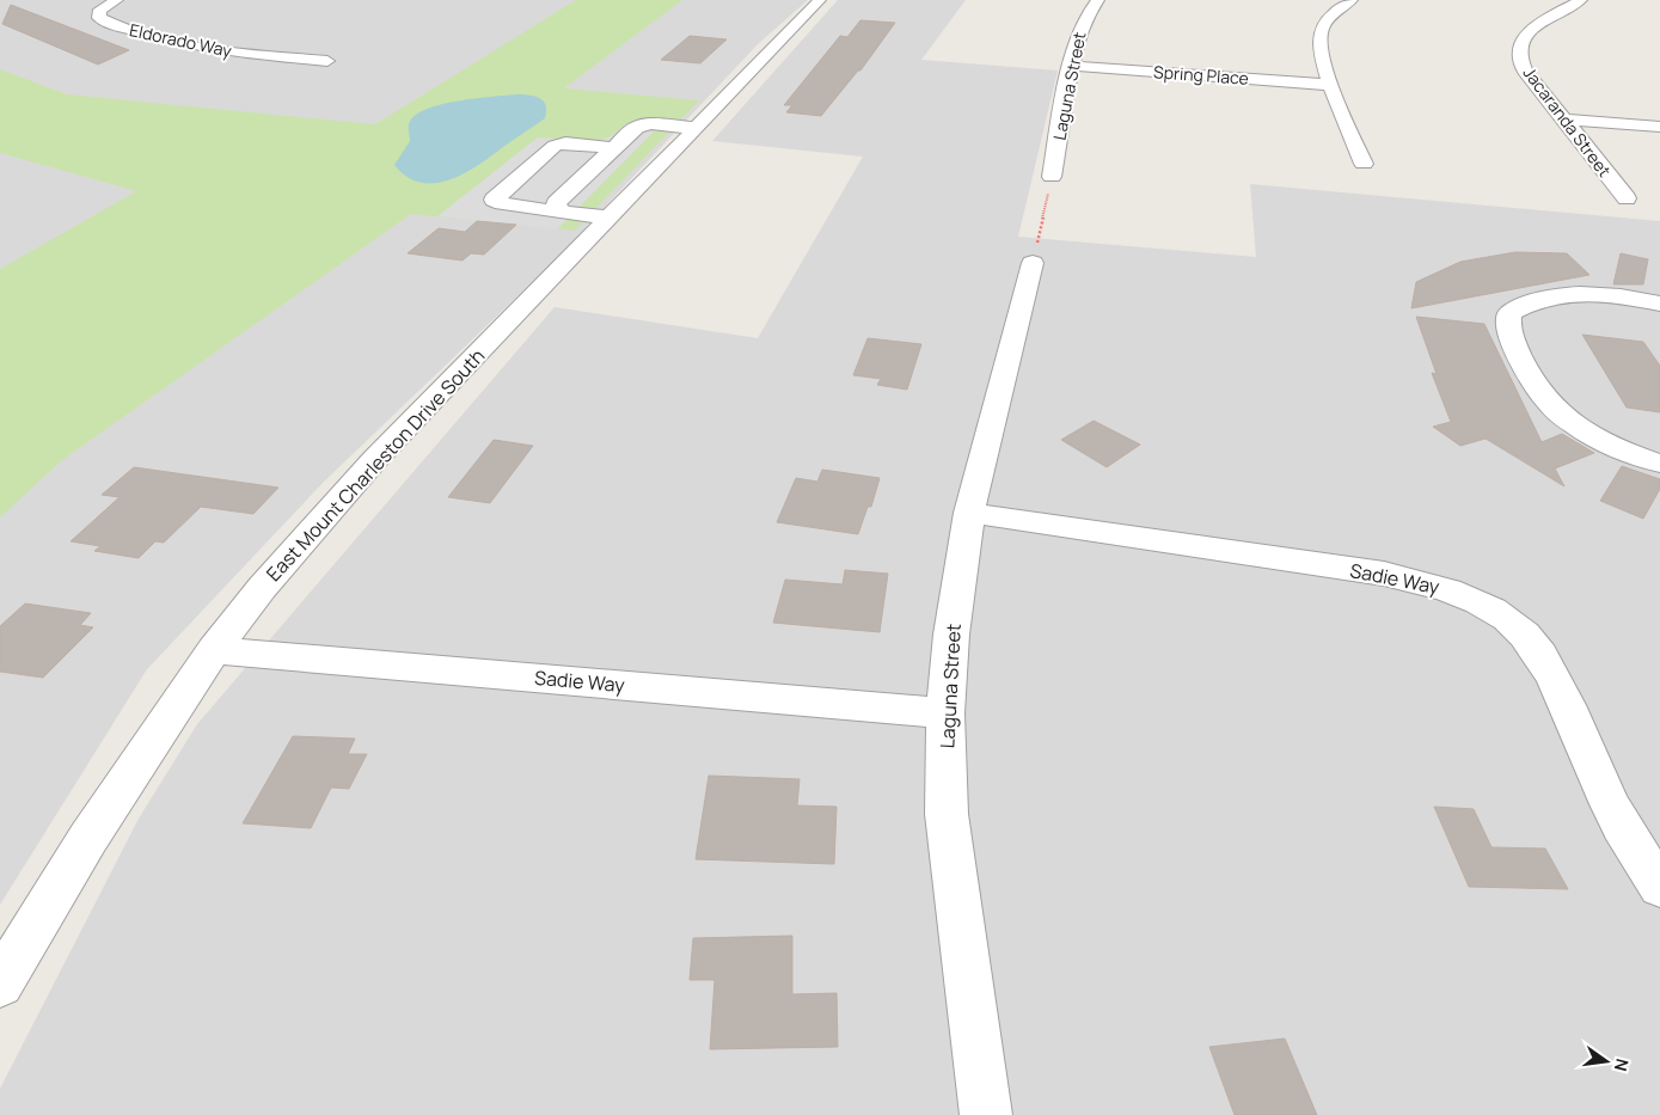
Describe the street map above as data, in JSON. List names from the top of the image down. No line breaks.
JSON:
{"streets":{"street":["Eldorado Way","Spring Place","Laguna Street","Jacaranda Street","East Mount Charleston Drive South","Sadie Way"]},"crossings":[["Spring Place","Laguna Street"],["Laguna Street","Sadie Way"],["East Mount Charleston Drive South","Sadie Way"]],"north":"right"}
